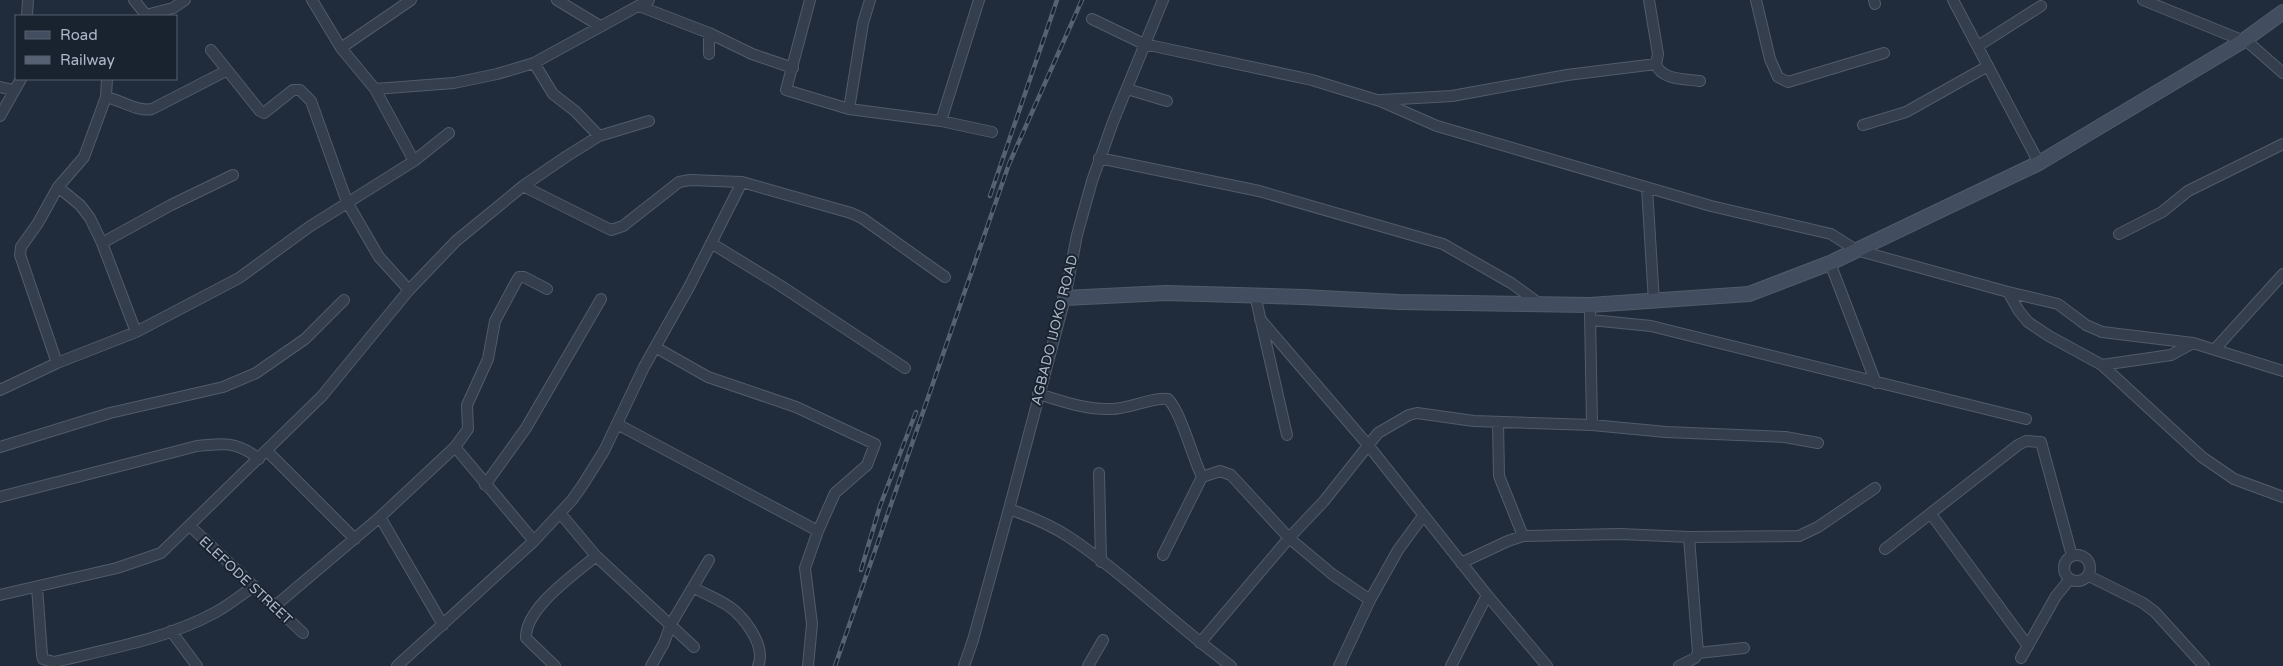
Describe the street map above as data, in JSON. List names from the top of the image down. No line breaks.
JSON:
{"streets":{"street":["AGBADO IJOKO ROAD","ELEFODE STREET"]},"legend":["Road","Railway"]}
